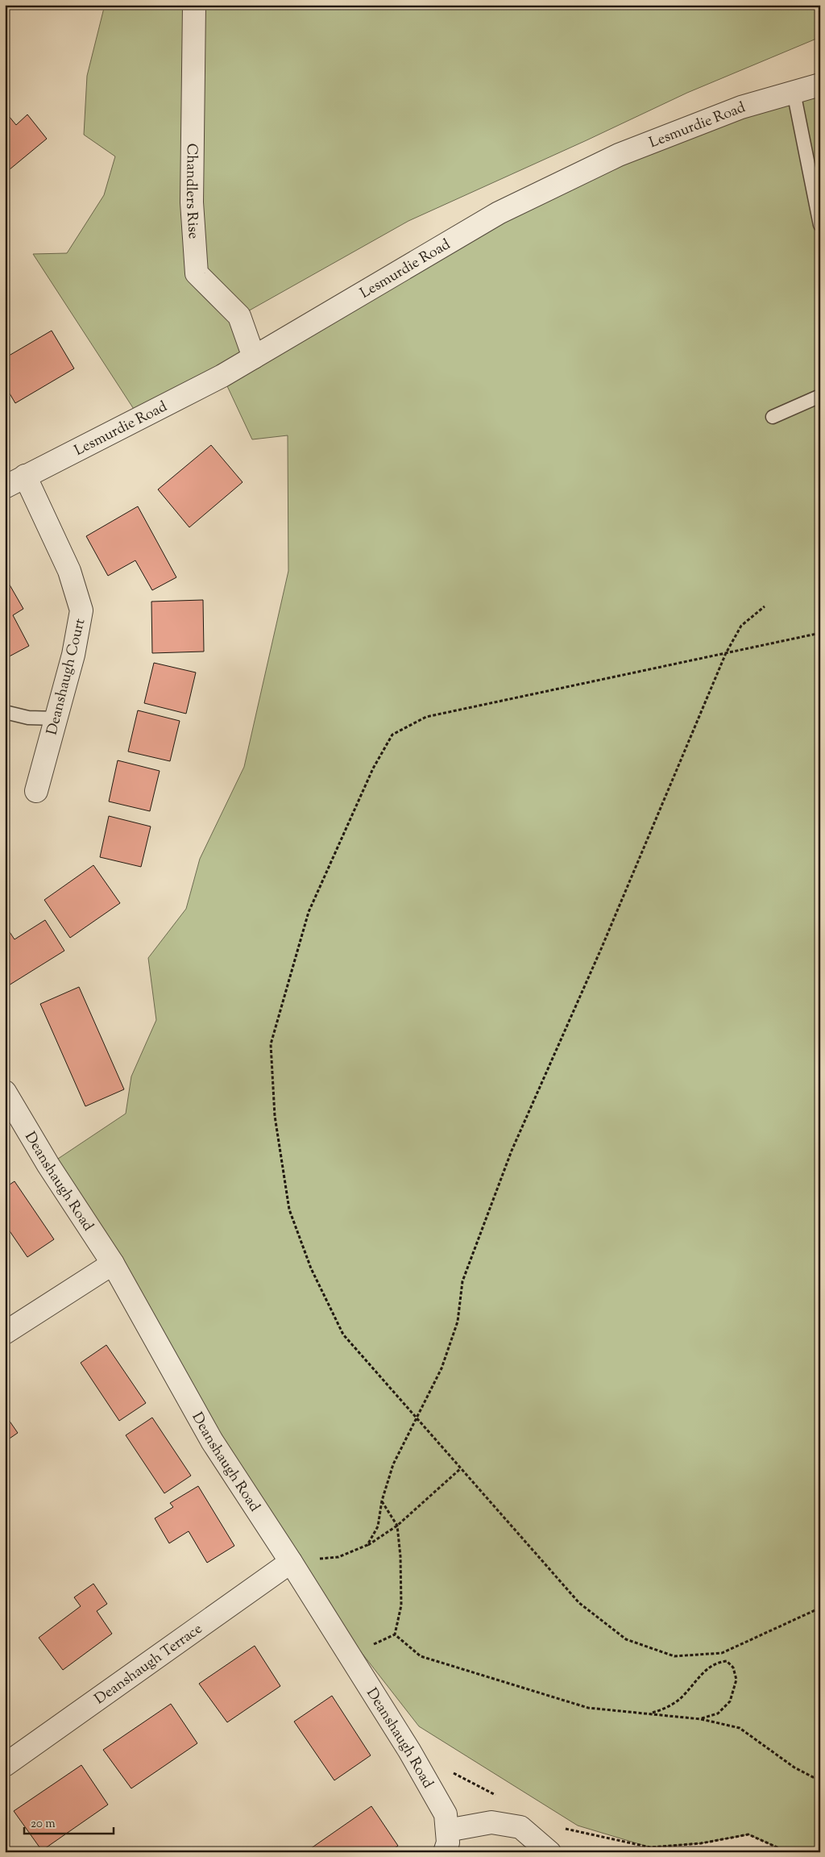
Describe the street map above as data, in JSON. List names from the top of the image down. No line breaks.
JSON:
{"streets":{"street":["Lesmurdie Road","Chandlers Rise","Deanshaugh Court","Deanshaugh Road","Deanshaugh Terrace"]},"crossings":[["Lesmurdie Road","Chandlers Rise"],["Lesmurdie Road","Deanshaugh Court"],["Deanshaugh Road","Deanshaugh Terrace"]],"scale_bar":"20 m"}
